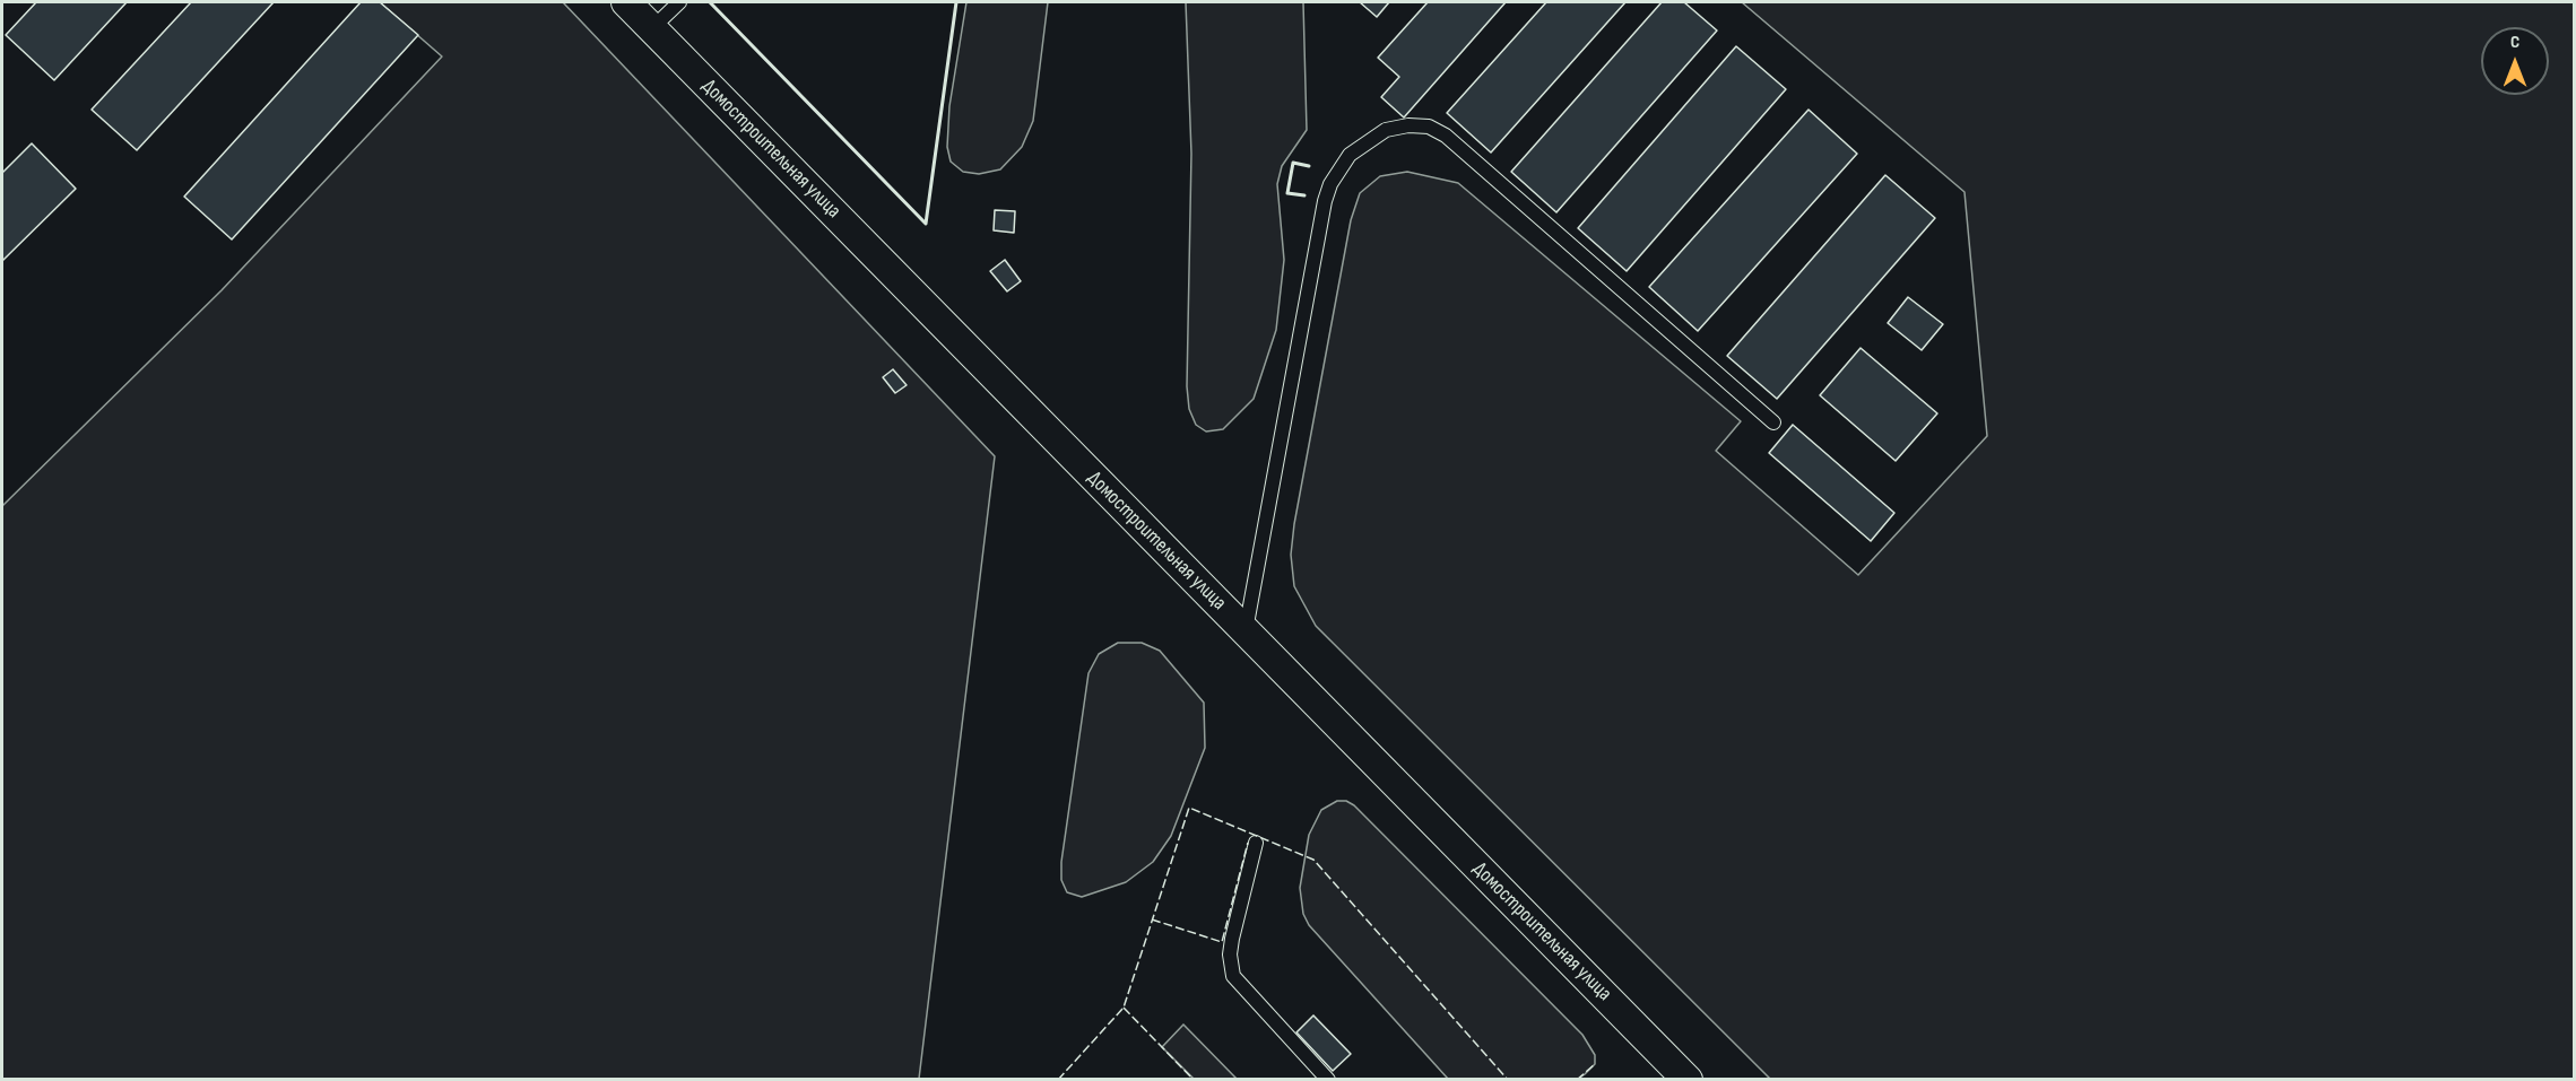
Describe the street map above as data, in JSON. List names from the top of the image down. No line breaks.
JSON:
{"streets":{"street":["Домостроительная улица"]},"north":"top"}
